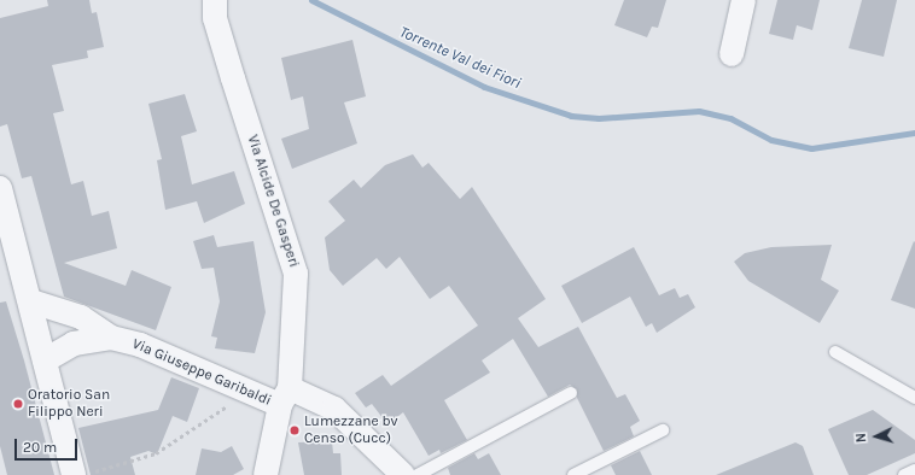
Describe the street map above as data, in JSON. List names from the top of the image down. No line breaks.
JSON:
{"streets":{"street":["Via Alcide De Gasperi","Via Giuseppe Garibaldi"]},"crossings":[["Via Alcide De Gasperi","Via Giuseppe Garibaldi"]],"water":["Torrente Val dei Fiori"],"places":["Oratorio San Filippo Neri","Lumezzane bv Censo (Cucc)"],"scale_bar":"20 m","north":"left"}
